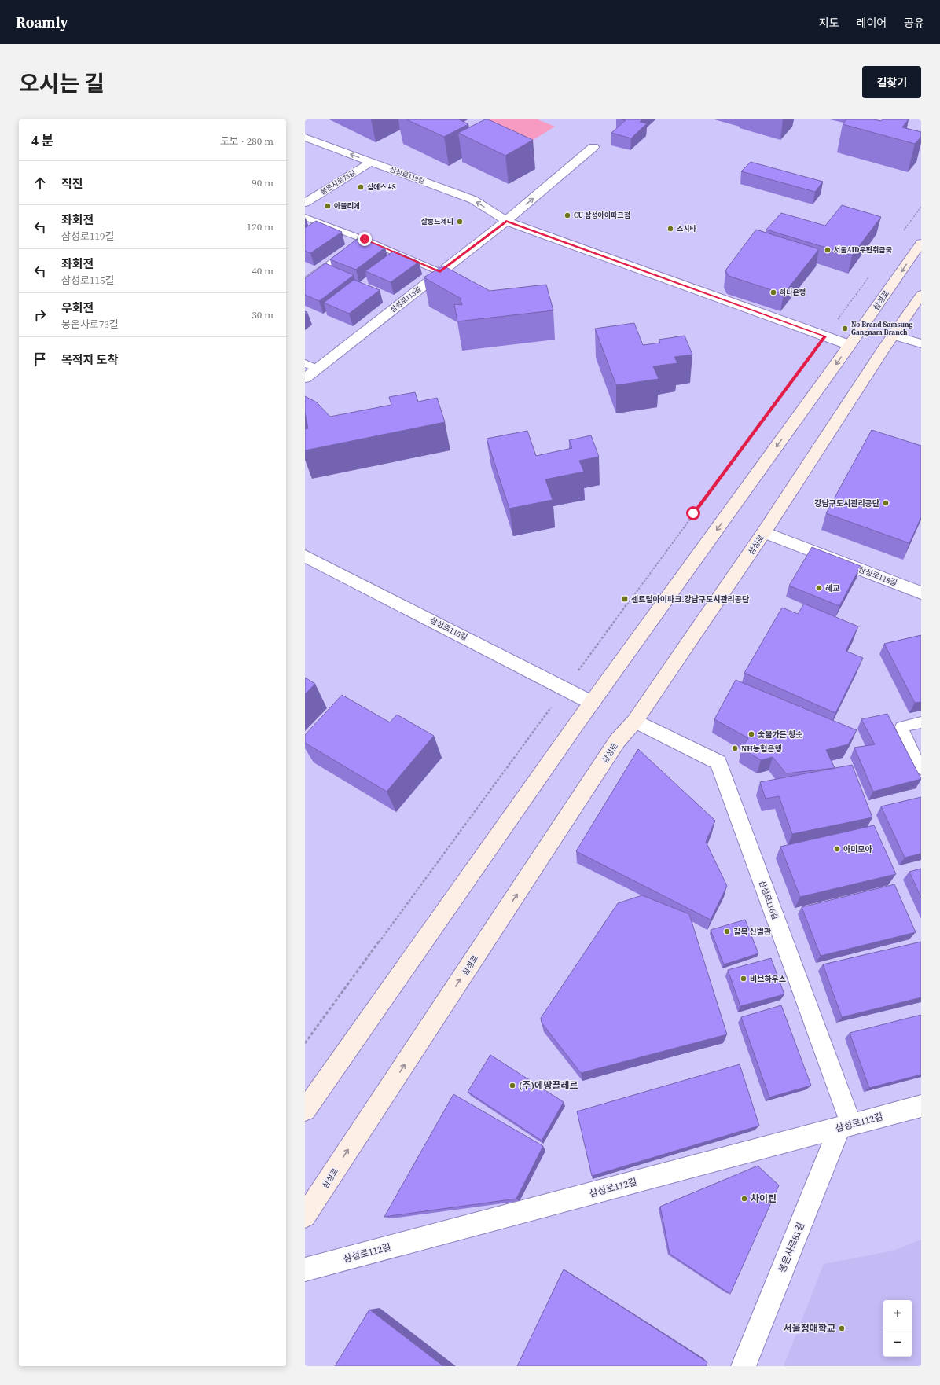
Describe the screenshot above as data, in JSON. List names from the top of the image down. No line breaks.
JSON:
{"streets":{"main road":["삼성로"],"street":["삼성로119길","봉은사로73길","삼성로115길","삼성로118길","삼성로116길","삼성로112길","봉은사로81길"]},"crossings":[["삼성로119길","봉은사로73길"],["삼성로119길","삼성로115길"],["삼성로119길","삼성로"],["삼성로115길","삼성로"],["삼성로","삼성로118길"],["삼성로","삼성로116길"],["삼성로116길","삼성로112길"],["삼성로116길","봉은사로81길"],["삼성로112길","봉은사로81길"]],"one_way":["삼성로119길"],"places":{"other":["샵에스 #S","아뜰리에","CU 삼성아이파크점","살롱드제니","스시타","서울AID우편취급국","하나은행","No Brand Samsung Gangnam Branch","강남구도시관리공단","혜교","숯불가든 청숫","NH농협은행","아미모아","길목 신별관","비브하우스","(주)에땅끌레르","차이린","서울정애학교"],"transit":["센트럴아이파크.강남구도시관리공단"]},"page":{"header":"Roamly","nav":["지도","레이어","공유"],"title":"오시는 길","buttons":"길찾기","heading":["4 분","도보 · 280 m"],"list":[["직진","90 m"],["좌회전","삼성로119길","120 m"],["좌회전","삼성로115길","40 m"],["우회전","봉은사로73길","30 m"],"목적지 도착"],"map_buttons":["+","−"]}}
